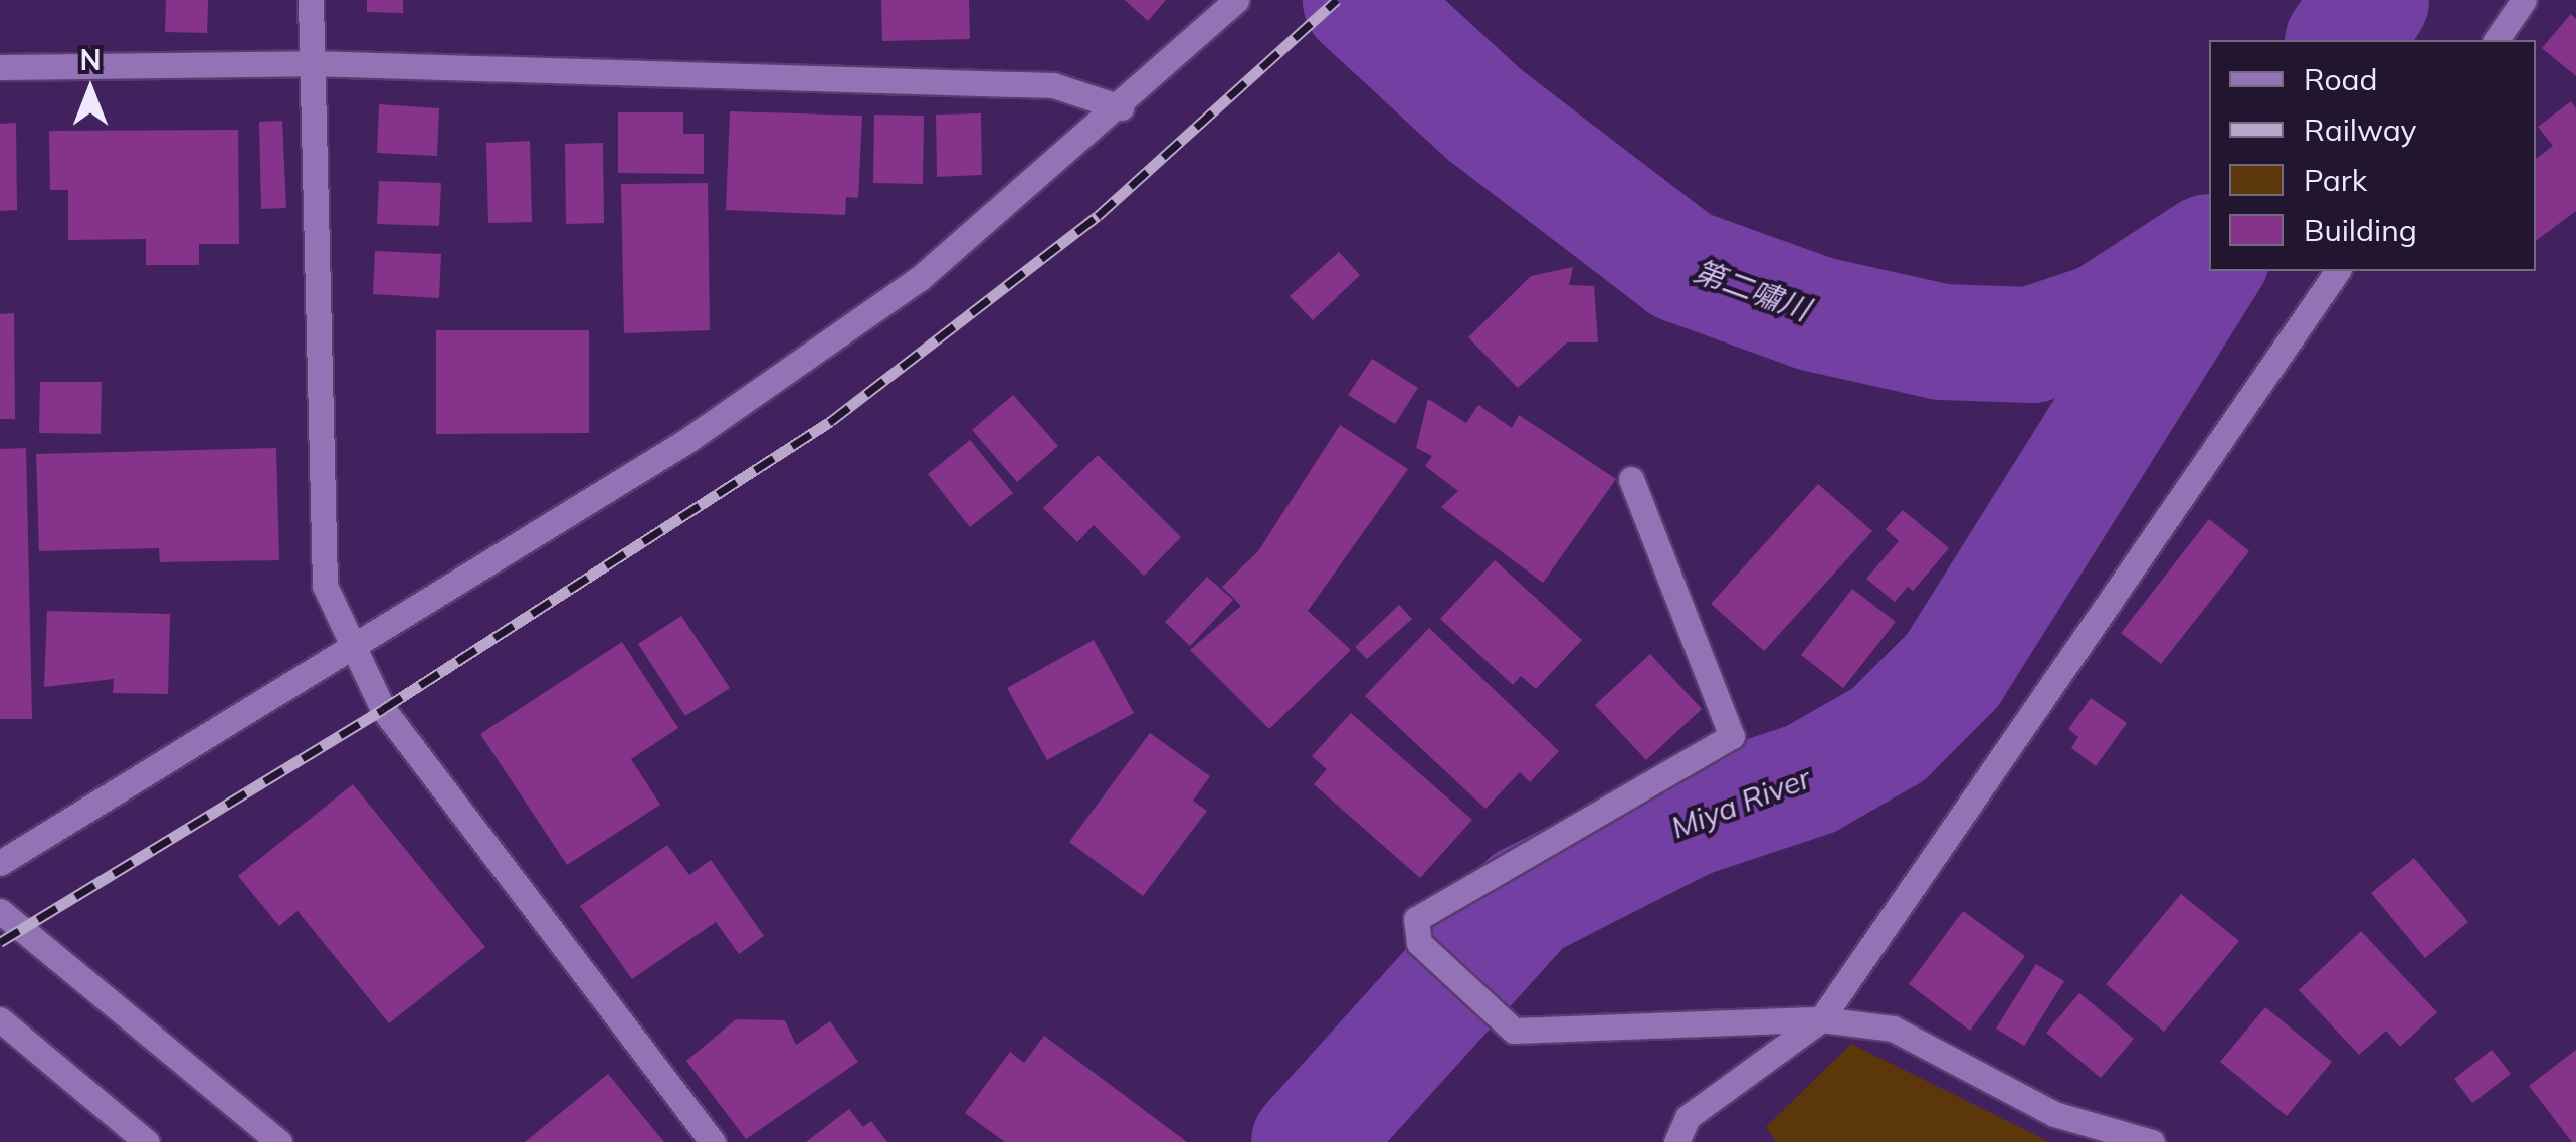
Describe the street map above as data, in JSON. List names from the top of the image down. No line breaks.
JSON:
{"water":["第二嘯川","Miya River"],"legend":["Road","Railway","Park","Building"],"north":"top"}
